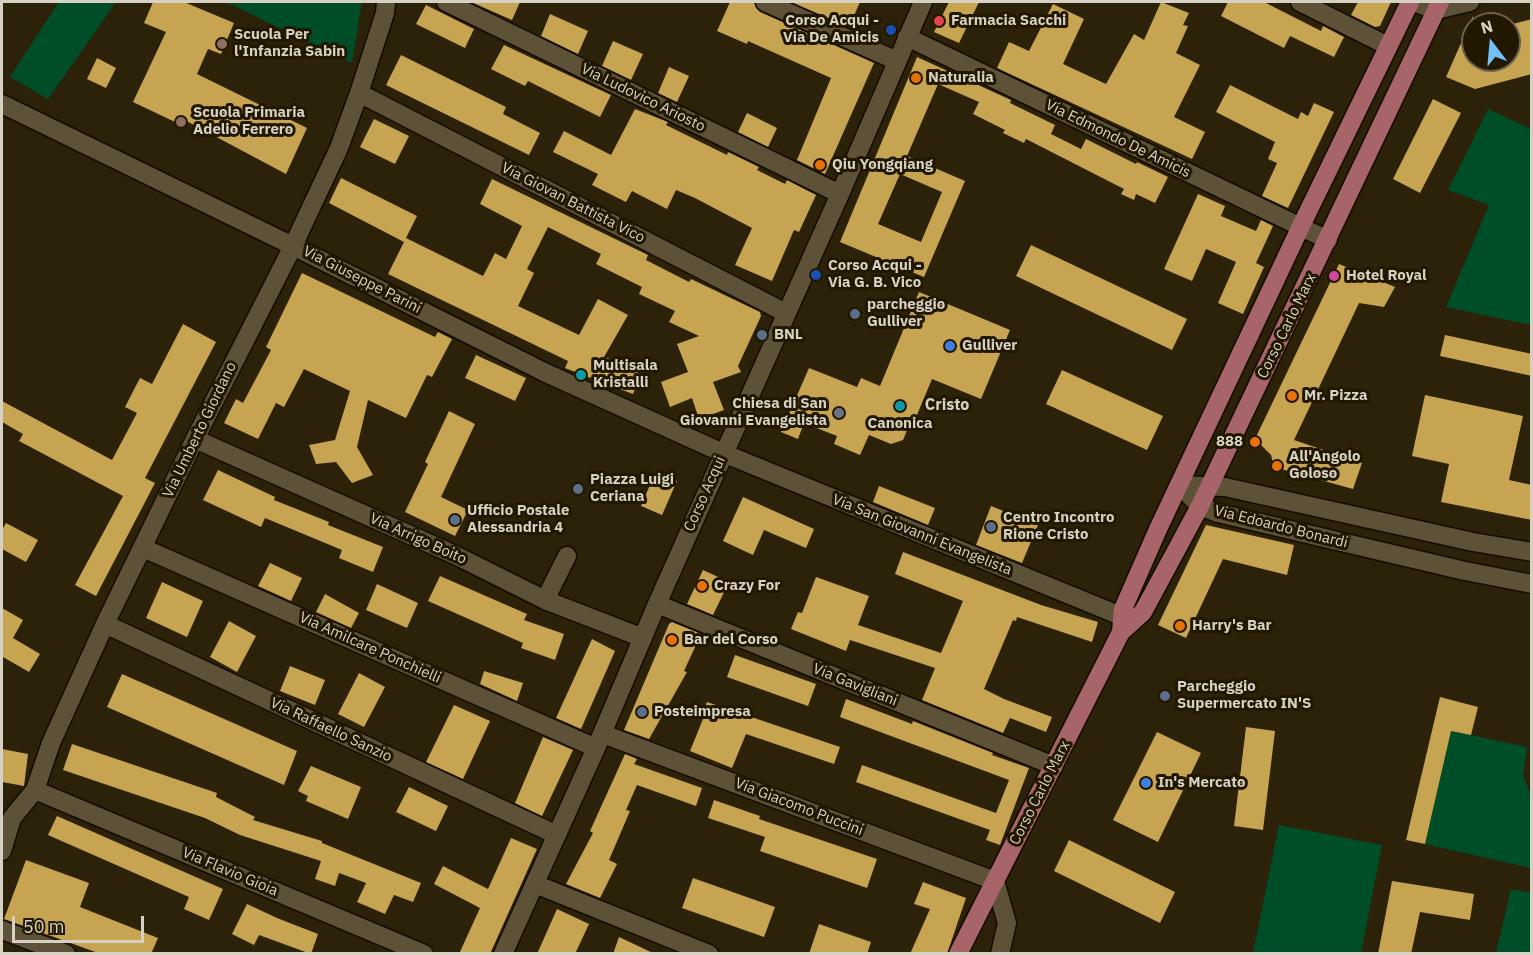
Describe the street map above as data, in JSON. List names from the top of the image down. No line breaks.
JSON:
{"streets":{"main road":["Corso Carlo Marx"],"street":["Via Ludovico Ariosto","Via Edmondo De Amicis","Via Giovan Battista Vico","Via Giuseppe Parini","Via Umberto Giordano","Corso Acqui","Via Edoardo Bonardi","Via San Giovanni Evangelista","Via Arrigo Boito","Via Amilcare Ponchielli","Via Gavigliani","Via Raffaello Sanzio","Via Giacomo Puccini","Via Flavio Gioia"]},"crossings":[["Via Ludovico Ariosto","Corso Acqui"],["Via Edmondo De Amicis","Corso Carlo Marx"],["Via Edmondo De Amicis","Corso Acqui"],["Via Giovan Battista Vico","Via Umberto Giordano"],["Via Giovan Battista Vico","Corso Acqui"],["Via Giuseppe Parini","Via Umberto Giordano"],["Via Giuseppe Parini","Corso Acqui"],["Via Giuseppe Parini","Via San Giovanni Evangelista"],["Corso Carlo Marx","Via Edoardo Bonardi"],["Corso Carlo Marx","Via San Giovanni Evangelista"],["Corso Carlo Marx","Via Gavigliani"],["Corso Carlo Marx","Via Giacomo Puccini"],["Via Umberto Giordano","Via Arrigo Boito"],["Via Umberto Giordano","Via Amilcare Ponchielli"],["Via Umberto Giordano","Via Raffaello Sanzio"],["Via Umberto Giordano","Via Flavio Gioia"],["Corso Acqui","Via San Giovanni Evangelista"],["Corso Acqui","Via Arrigo Boito"],["Corso Acqui","Via Amilcare Ponchielli"],["Corso Acqui","Via Gavigliani"],["Corso Acqui","Via Raffaello Sanzio"],["Corso Acqui","Via Giacomo Puccini"],["Via Amilcare Ponchielli","Via Giacomo Puccini"]],"districts":["Cristo"],"places":["Farmacia Sacchi","Corso Acqui - Via De Amicis","Scuola Per l'Infanzia Sabin","Naturalia","Scuola Primaria Adelio Ferrero","Qiu Yongqiang","Corso Acqui - Via G. B. Vico","Hotel Royal","parcheggio Gulliver","BNL","Gulliver","Multisala Kristalli","Mr. Pizza","Canonica","Chiesa di San Giovanni Evangelista","888","All'Angolo Goloso","Piazza Luigi Ceriana","Ufficio Postale Alessandria 4","Centro Incontro Rione Cristo","Crazy For","Harry's Bar","Bar del Corso","Parcheggio Supermercato IN'S","Posteimpresa","In's Mercato"],"scale_bar":"50 m","north":"top"}
